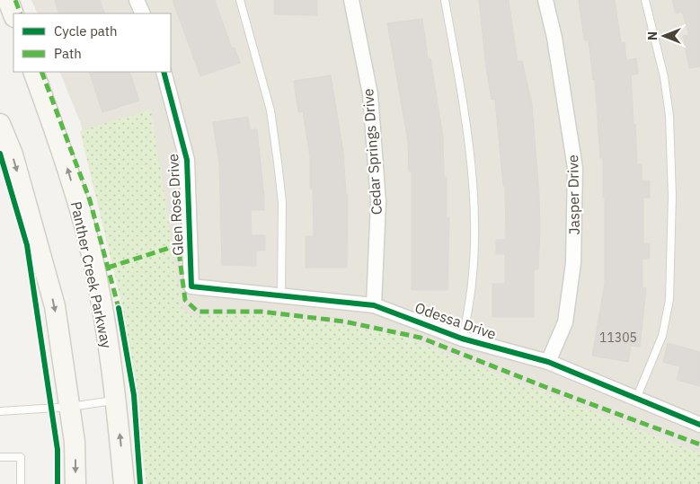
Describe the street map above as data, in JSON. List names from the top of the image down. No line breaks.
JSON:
{"streets":{"main road":["Panther Creek Parkway"],"street":["Cedar Springs Drive","Jasper Drive","Glen Rose Drive","Odessa Drive"]},"crossings":[["Cedar Springs Drive","Odessa Drive"],["Jasper Drive","Odessa Drive"],["Glen Rose Drive","Odessa Drive"]],"house_numbers":["11305"],"legend":["Cycle path","Path"],"north":"left"}
